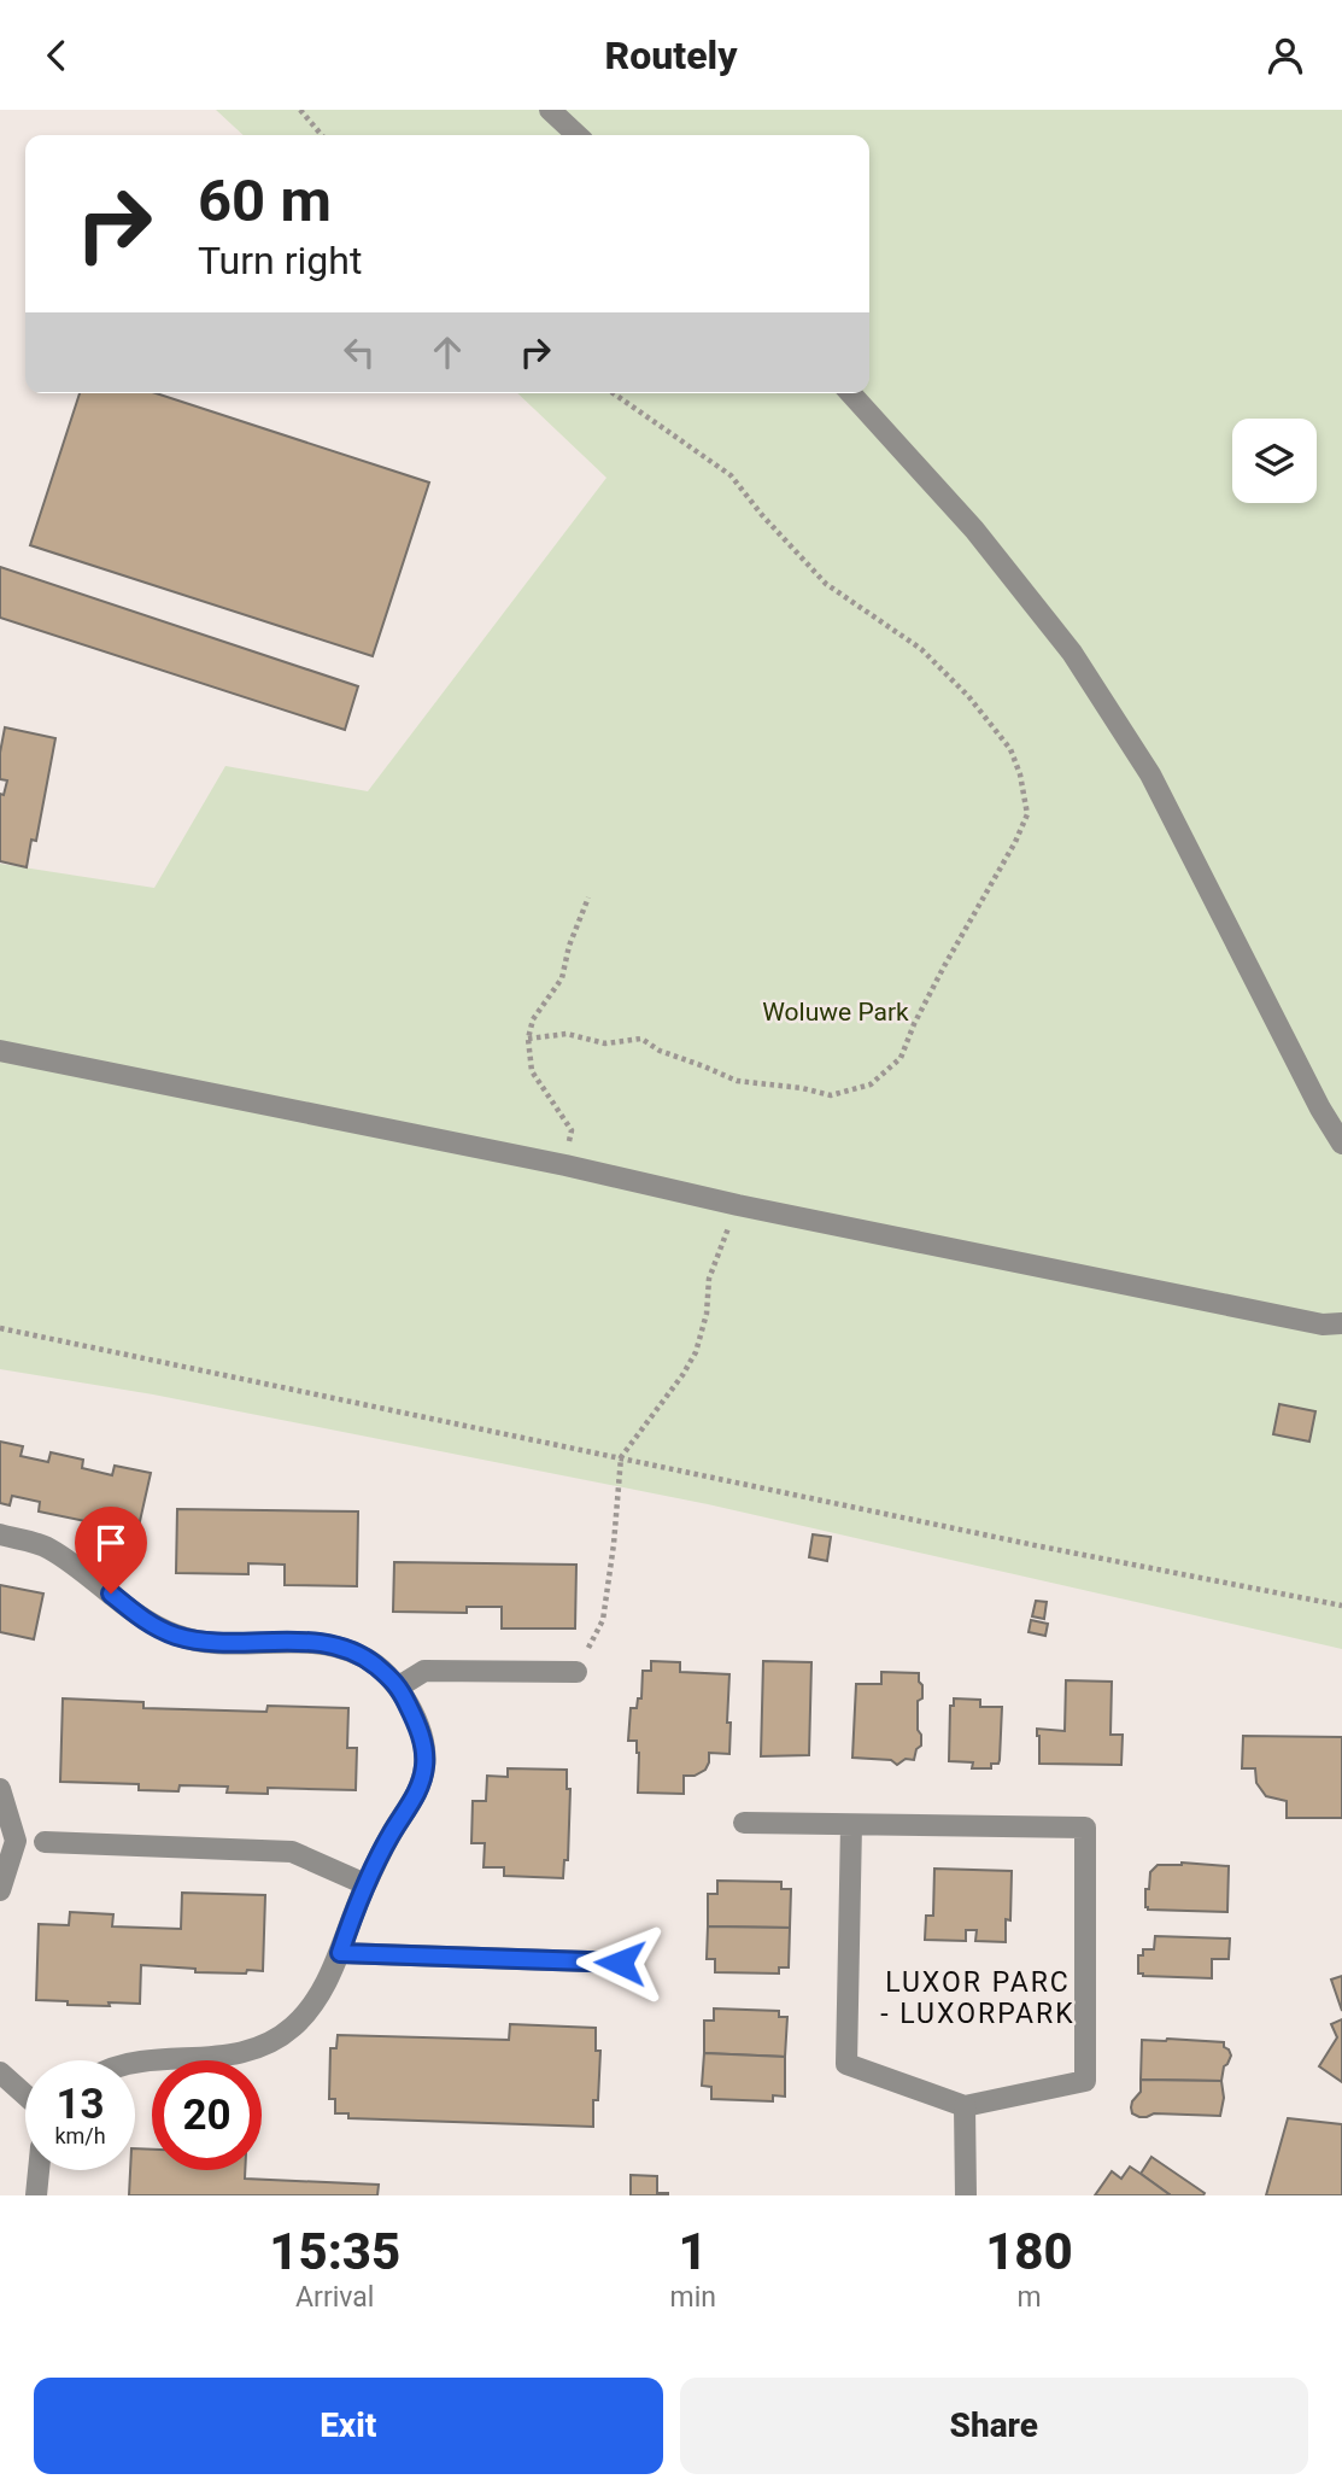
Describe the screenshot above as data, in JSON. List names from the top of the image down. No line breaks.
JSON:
{"districts":["LUXOR PARC - LUXORPARK"],"parks":["Woluwe Park"],"page":{"header":"Routely","turn":["60 m","Turn right"],"speed":"13 km/h","limit":"20","eta":["15:35","Arrival","1","min","180","m"],"buttons":["Exit","Share"]}}
